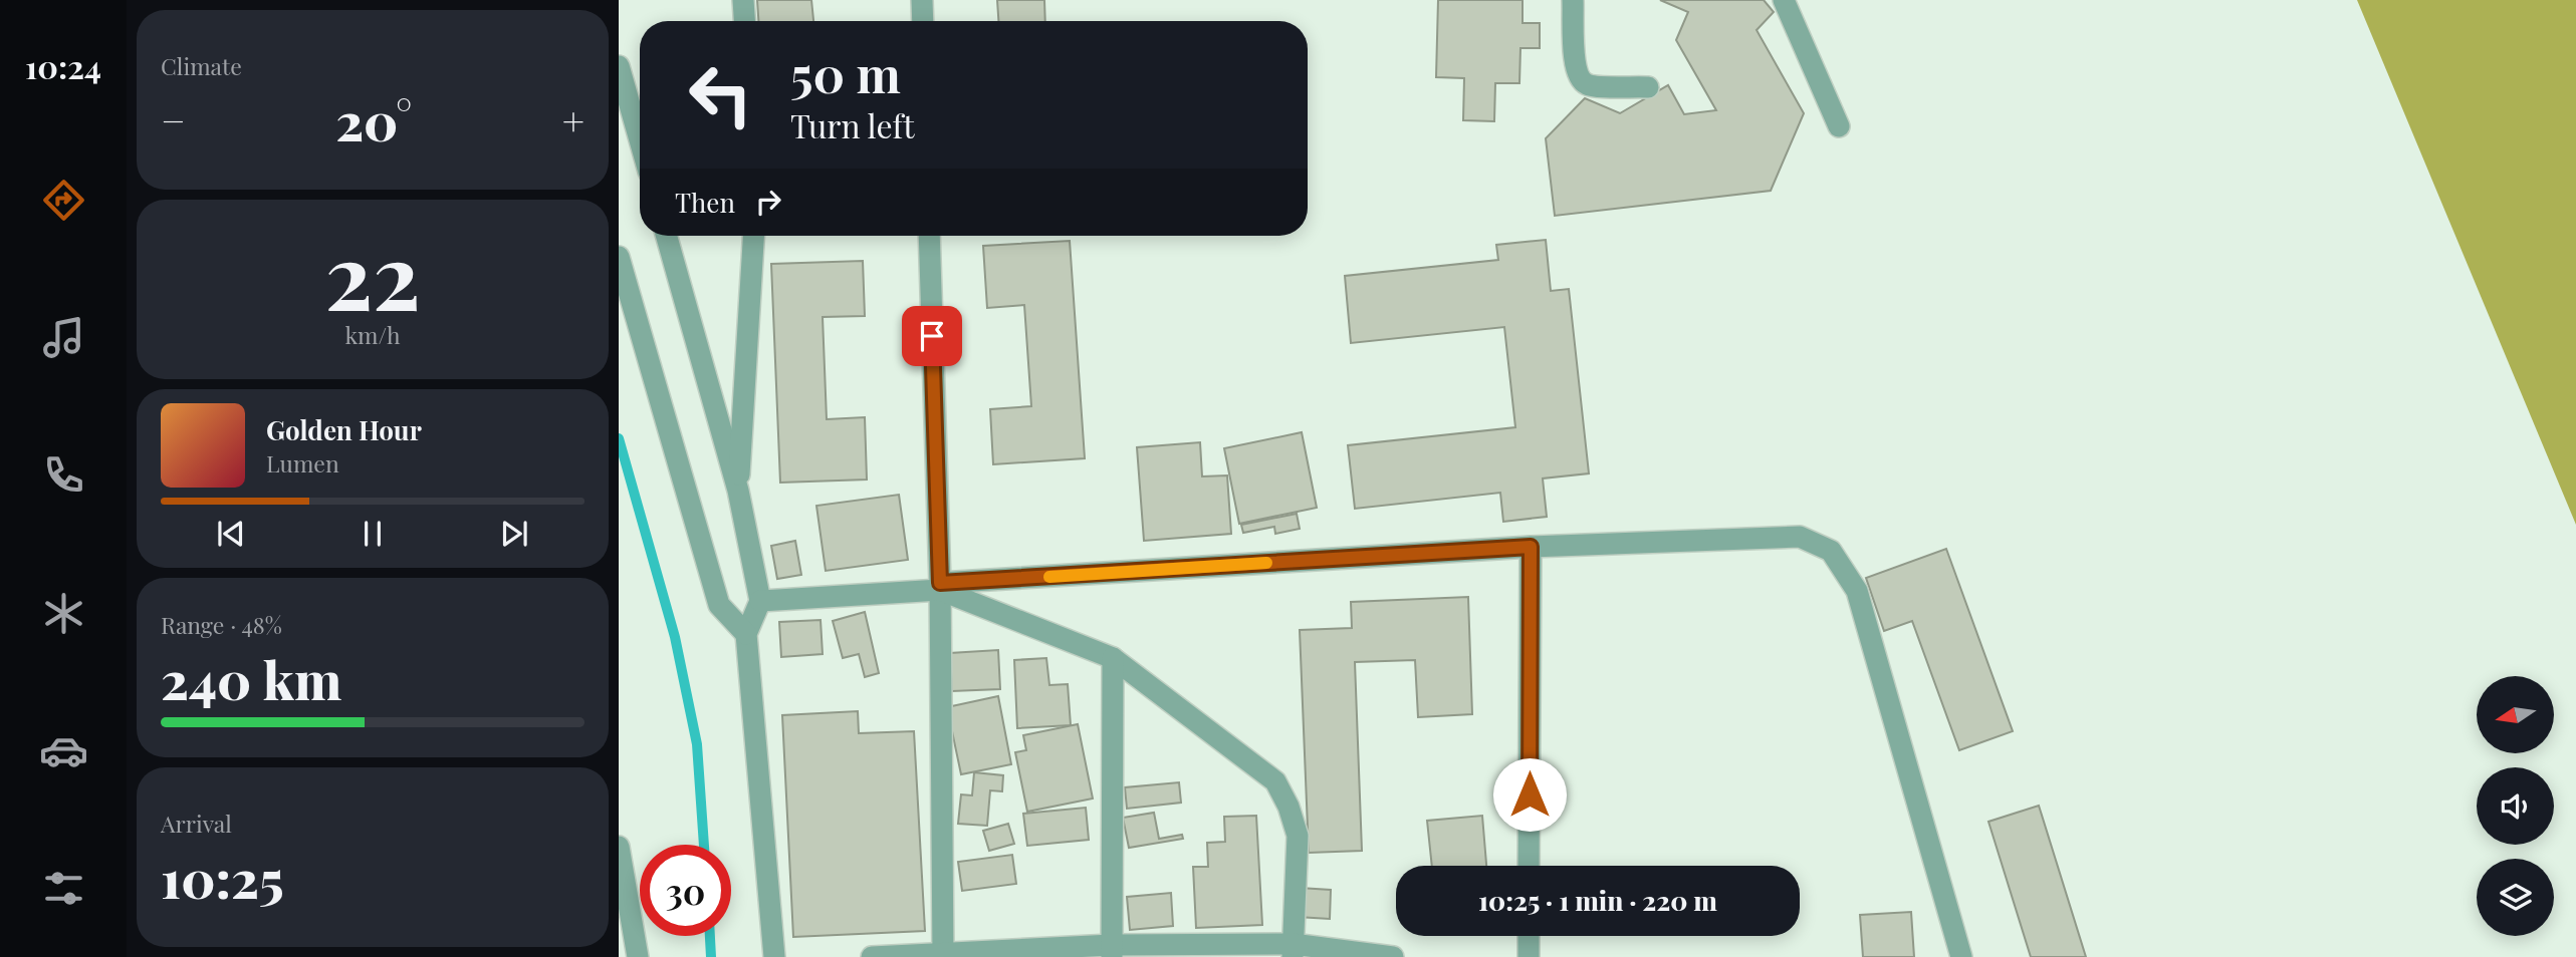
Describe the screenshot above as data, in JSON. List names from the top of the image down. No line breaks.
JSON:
{"north":"left","page":{"tabs":"10:24","tile":["Climate",["22","km/h"],["Range · 48%","240 km"],["Arrival","10:25"]],"turn":["50 m","Turn left"],"heat":["−","20°","+"],"then":"Then","song":["Golden Hour","Lumen"],"limit":"30","trip":"10:25 · 1 min · 220 m"}}
